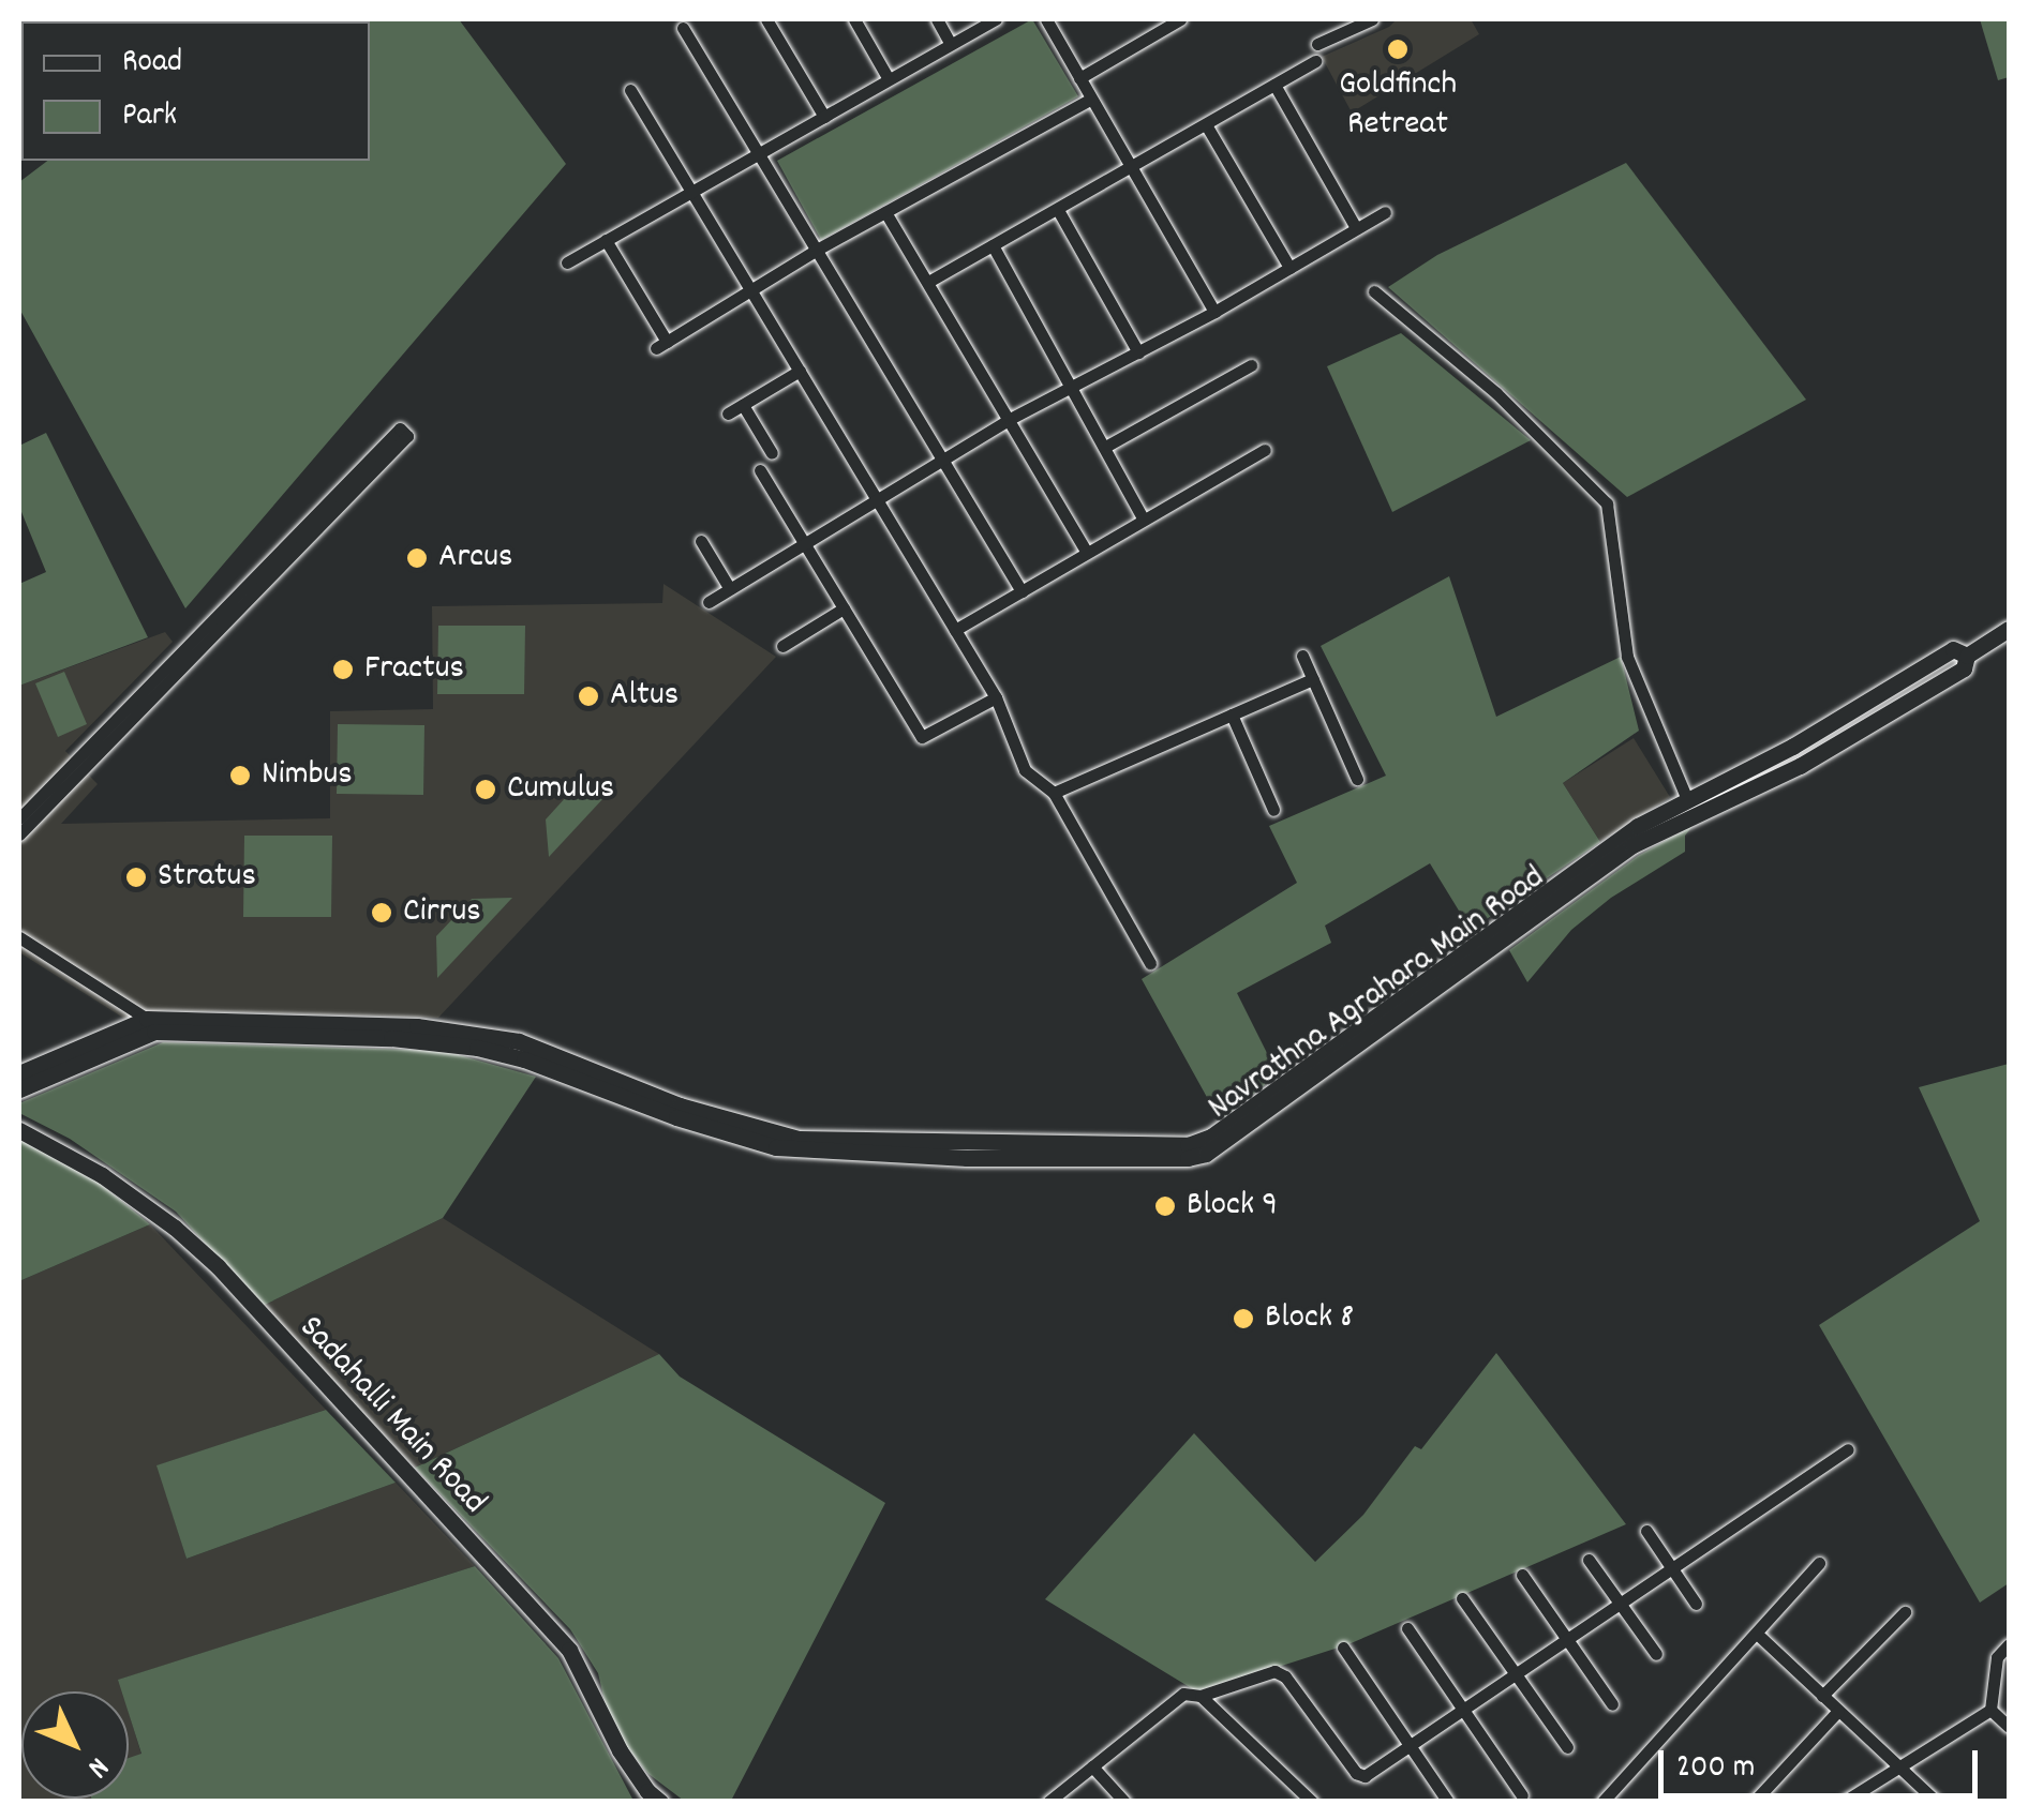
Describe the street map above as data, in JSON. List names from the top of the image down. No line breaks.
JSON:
{"streets":{"street":["Navrathna Agrahara Main Road","Sadahalli Main Road"]},"places":["Goldfinch Retreat","Arcus","Fractus","Altus","Nimbus","Cumulus","Stratus","Cirrus","Block 9","Block 8"],"legend":["Road","Park"],"scale_bar":"200 m","north":"bottom right"}
